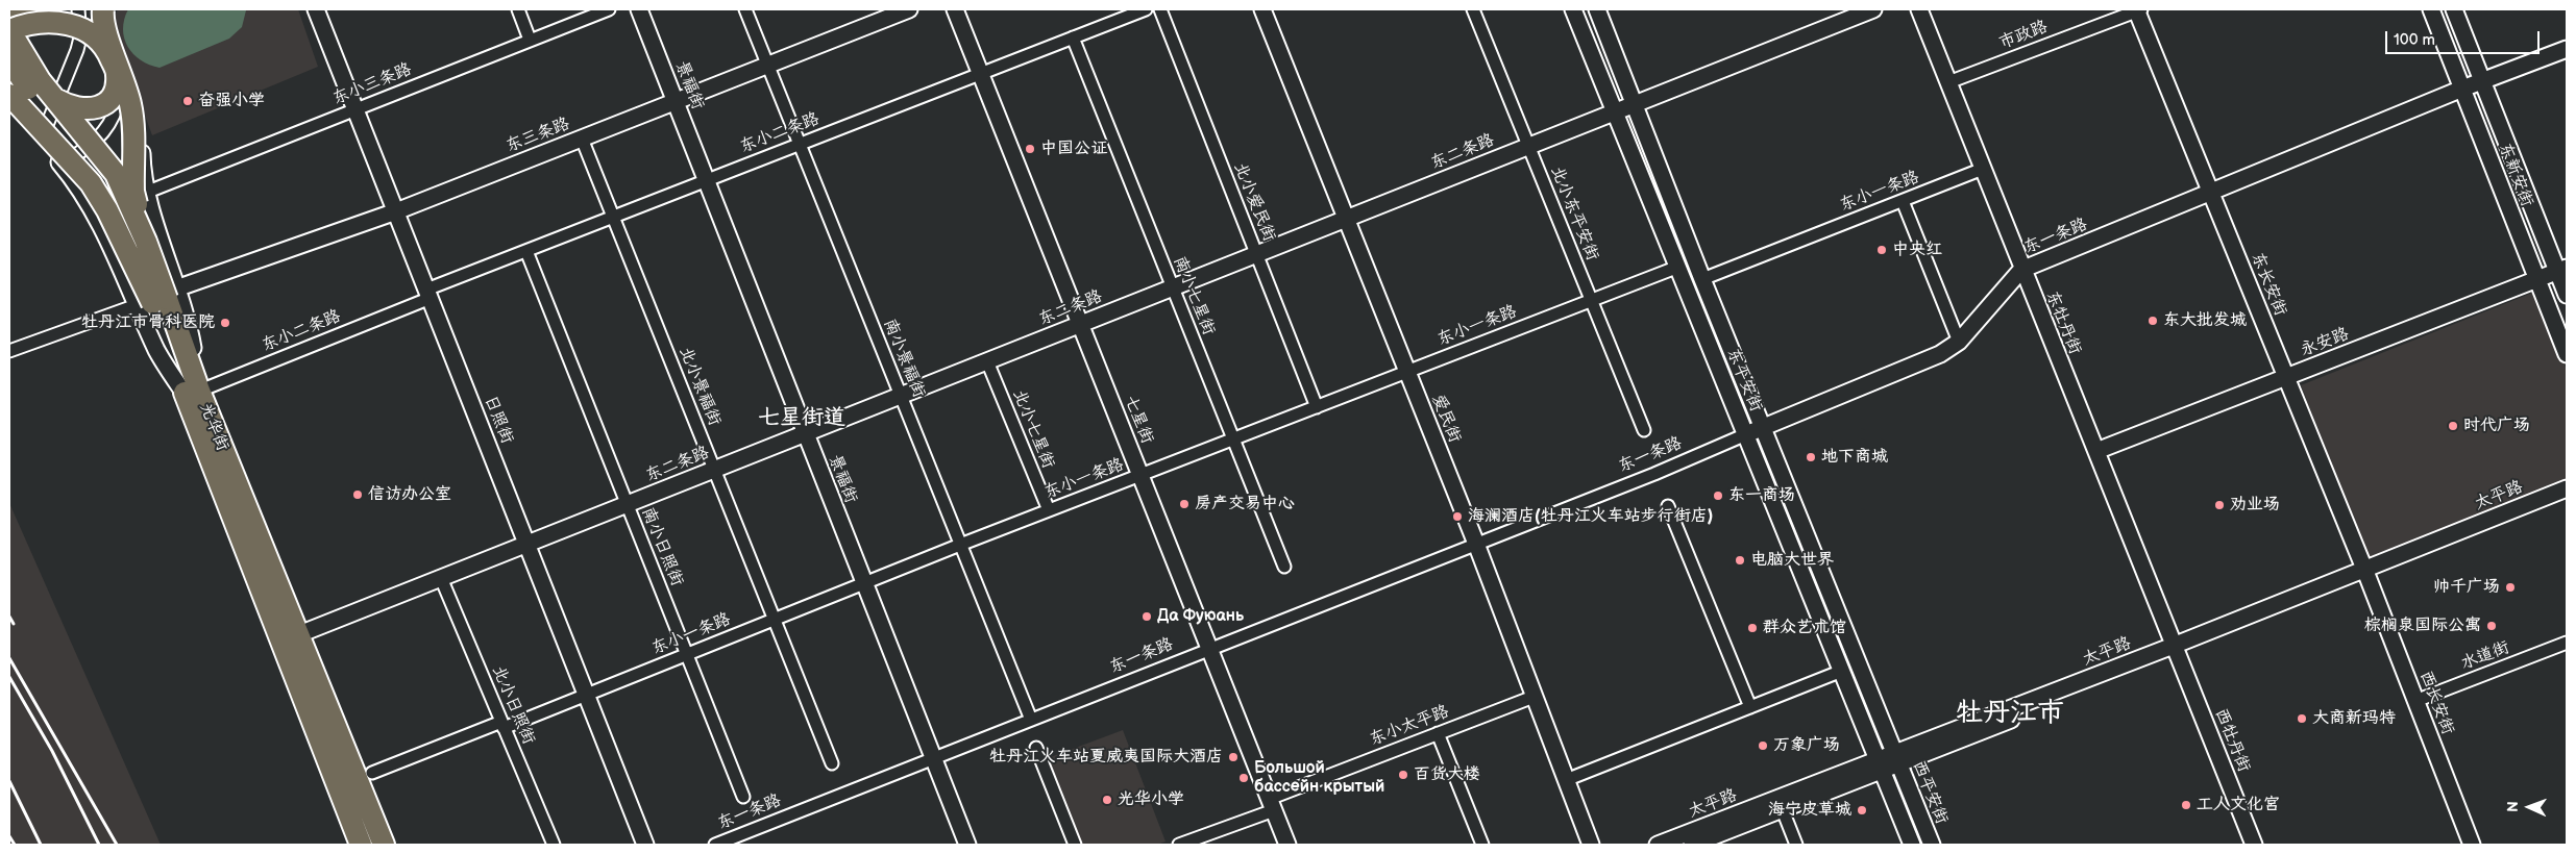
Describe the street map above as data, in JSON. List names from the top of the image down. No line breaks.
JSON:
{"streets":{"highway":["光华街"],"street":["市政路","东小三条路","景福街","东小二条路","东三条路","东二条路","东新安街","东小一条路","北小爱民街","北小东平安街","东一条路","东长安街","南小七星街","东牡丹街","永安路","南小景福街","东平安街","北小景福街","爱民街","日照街","七星街","北小七星街","太平路","南小日照街","水道街","西长安街","北小日照街","东小太平路","西牡丹街","西平安街"]},"crossings":[["市政路","东长安街"],["市政路","东牡丹街"],["东小三条路","日照街"],["景福街","东小二条路"],["景福街","东三条路"],["景福街","东二条路"],["景福街","东小一条路"],["景福街","东一条路"],["东小二条路","南小七星街"],["东小二条路","南小景福街"],["东小二条路","北小景福街"],["东小二条路","日照街"],["东小二条路","七星街"],["东小二条路","光华街"],["东小二条路","南小日照街"],["东三条路","南小景福街"],["东三条路","北小景福街"],["东三条路","日照街"],["东三条路","光华街"],["东二条路","北小爱民街"],["东二条路","北小东平安街"],["东二条路","南小七星街"],["东二条路","南小景福街"],["东二条路","东平安街"],["东二条路","北小景福街"],["东二条路","爱民街"],["东二条路","日照街"],["东二条路","七星街"],["东二条路","光华街"],["东二条路","北小七星街"],["东二条路","南小日照街"],["东二条路","北小日照街"],["东新安街","东一条路"],["东新安街","永安路"],["东小一条路","北小爱民街"],["东小一条路","北小东平安街"],["东小一条路","南小七星街"],["东小一条路","东牡丹街"],["东小一条路","南小景福街"],["东小一条路","东平安街"],["东小一条路","北小景福街"],["东小一条路","爱民街"],["东小一条路","日照街"],["东小一条路","七星街"],["东小一条路","北小七星街"],["东小一条路","南小日照街"],["东小一条路","北小日照街"],["东一条路","东长安街"],["东一条路","东牡丹街"],["东一条路","南小景福街"],["东一条路","东平安街"],["东一条路","爱民街"],["东一条路","七星街"],["东长安街","永安路"],["东长安街","太平路"],["东长安街","西长安街"],["东牡丹街","永安路"],["东牡丹街","太平路"],["东牡丹街","西牡丹街"],["东平安街","太平路"],["东平安街","西平安街"],["爱民街","东小太平路"],["七星街","东小太平路"],["太平路","西长安街"],["太平路","西牡丹街"],["太平路","西平安街"],["水道街","西长安街"]],"districts":["七星街道","牡丹江市"],"places":["奋强小学","中国公证","中央红","东大批发城","牡丹江市骨科医院","时代广场","地下商城","信访办公室","东一商场","房产交易中心","劝业场","海澜酒店(牡丹江火车站步行街店)","电脑大世界","帅千广场","Да Фуюань","棕榈泉国际公寓","群众艺术馆","大商新玛特","万象广场","牡丹江火车站夏威夷国际大酒店","百货大楼","Большой бассейн крытый","光华小学","工人文化宫","海宁皮草城"],"scale_bar":"100 m","north":"left"}
